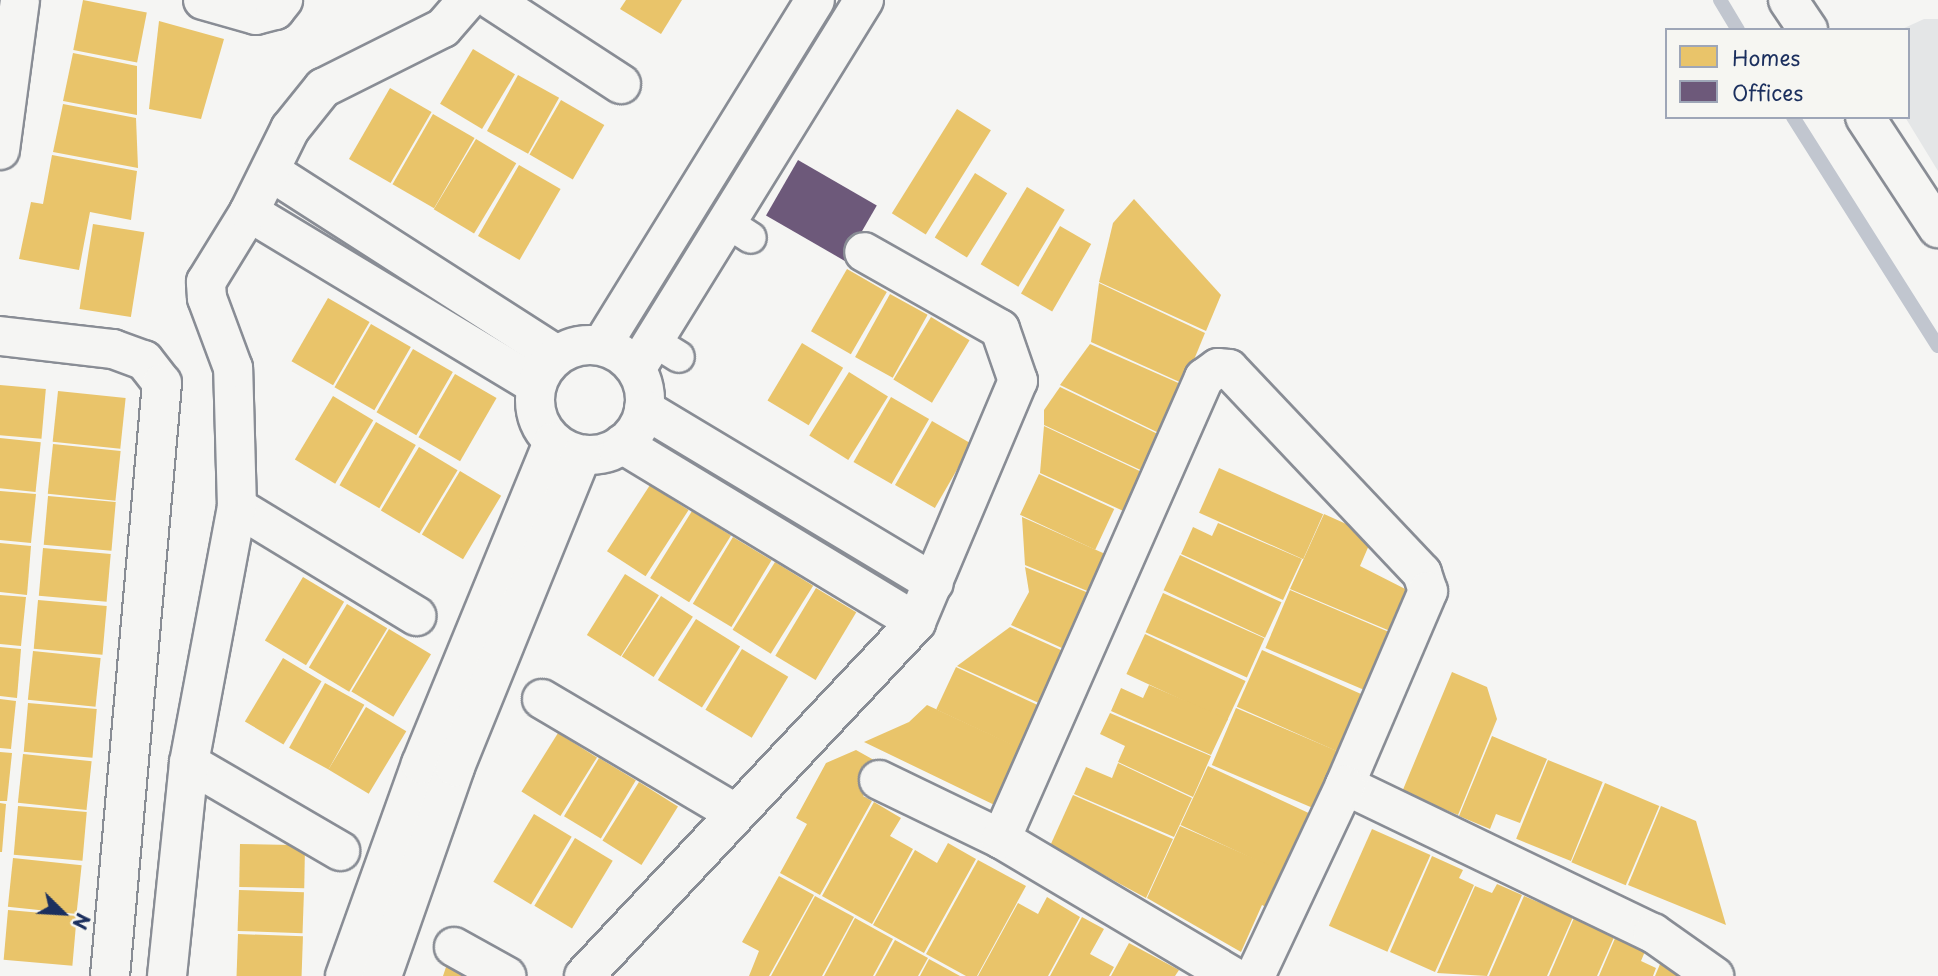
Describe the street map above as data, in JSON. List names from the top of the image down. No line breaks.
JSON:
{"legend":["Homes","Offices"],"north":"bottom right"}
